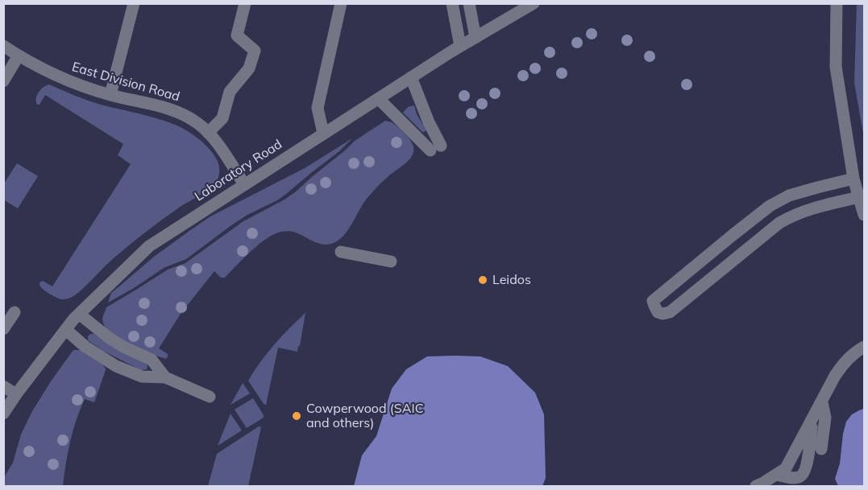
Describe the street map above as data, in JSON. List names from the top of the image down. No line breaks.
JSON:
{"streets":{"street":["East Division Road","Laboratory Road"]},"crossings":[["East Division Road","Laboratory Road"]],"places":["Leidos","Cowperwood (SAIC and others)"]}
